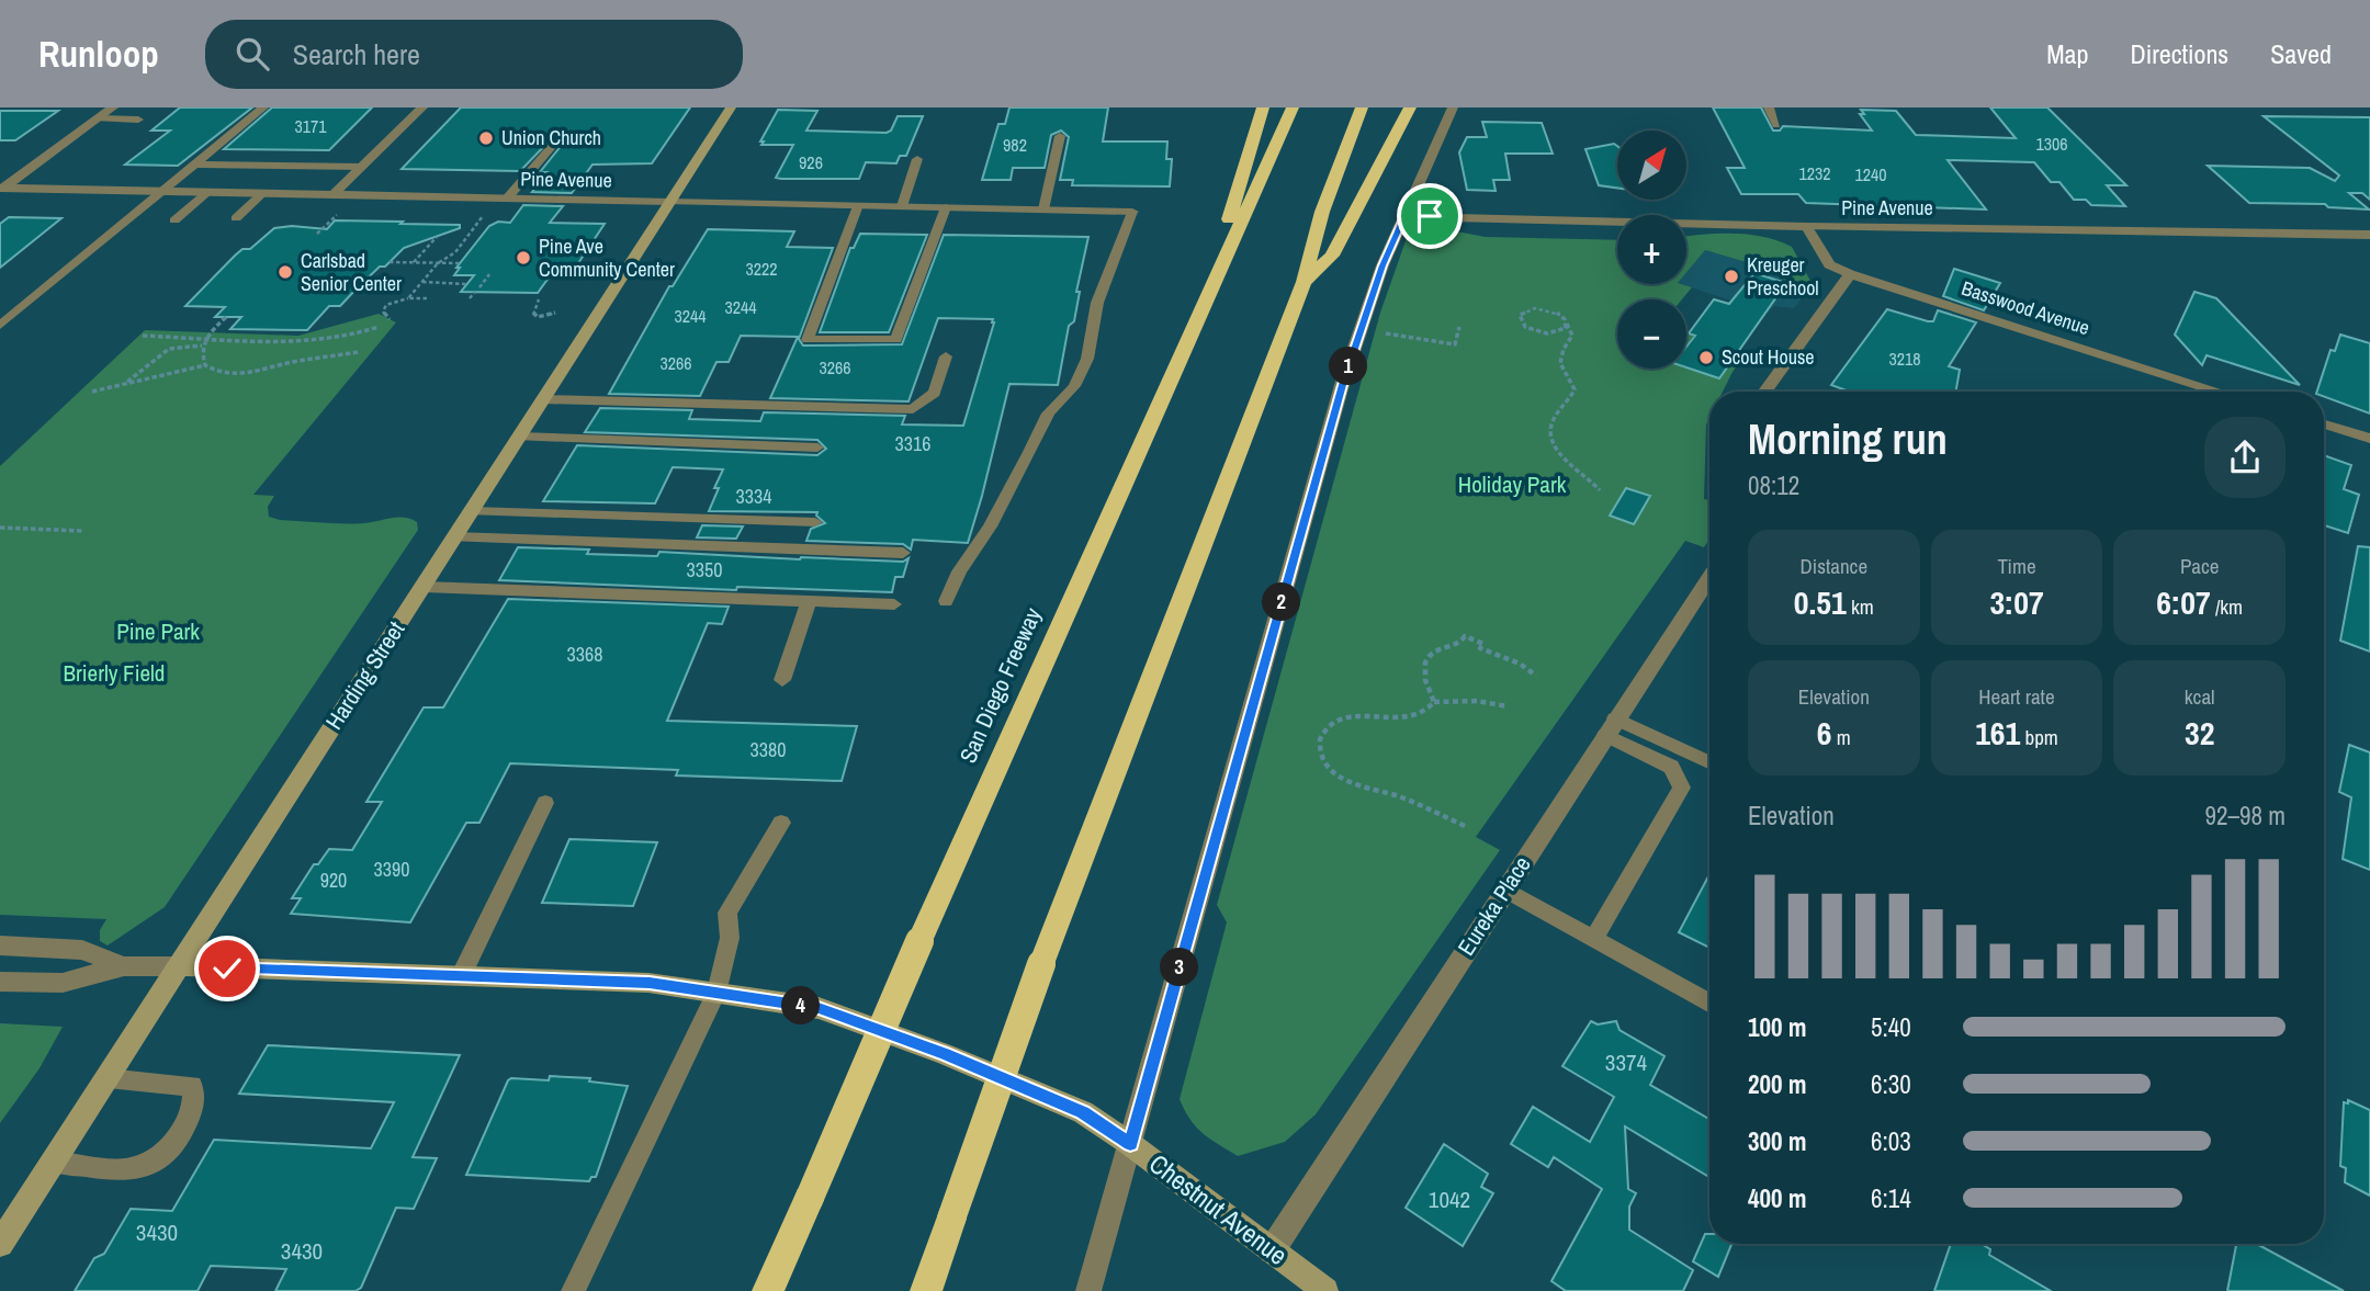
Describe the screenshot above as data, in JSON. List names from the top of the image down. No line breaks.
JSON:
{"streets":{"highway":["San Diego Freeway"],"main road":["Harding Street","Chestnut Avenue"],"street":["Pine Avenue","Basswood Avenue","Eureka Place"]},"crossings":[["Pine Avenue","Basswood Avenue"],["Pine Avenue","Harding Street"],["Harding Street","Chestnut Avenue"],["Eureka Place","Chestnut Avenue"]],"parks":["Holiday Park","Pine Park","Brierly Field"],"places":["Union Church","Pine Ave Community Center","Carlsbad Senior Center","Kreuger Preschool","Scout House"],"house_numbers":["3171","1306","982","926","1232","1240","3222","3244","3244","3218","3266","3266","3316","3334","3350","3368","3380","3390","920","3374","1042","3430","3430"],"north":"top right","page":{"header":"Runloop","search":"Search here","nav":["Map","Directions","Saved"],"map_buttons":["+","−"],"pins":["1","2","3","4"],"heading":["Morning run","08:12"],"stats":[["Distance","0.51 km"],["Time","3:07"],["Pace","6:07 /km"],["Elevation","6 m"],["Heart rate","161 bpm"],["kcal","32"]],"chart":["Elevation","92–98 m"],"list":[{"name":"100 m","note":"5:40"},{"name":"200 m","note":"6:30"},{"name":"300 m","note":"6:03"},{"name":"400 m","note":"6:14"}]}}
